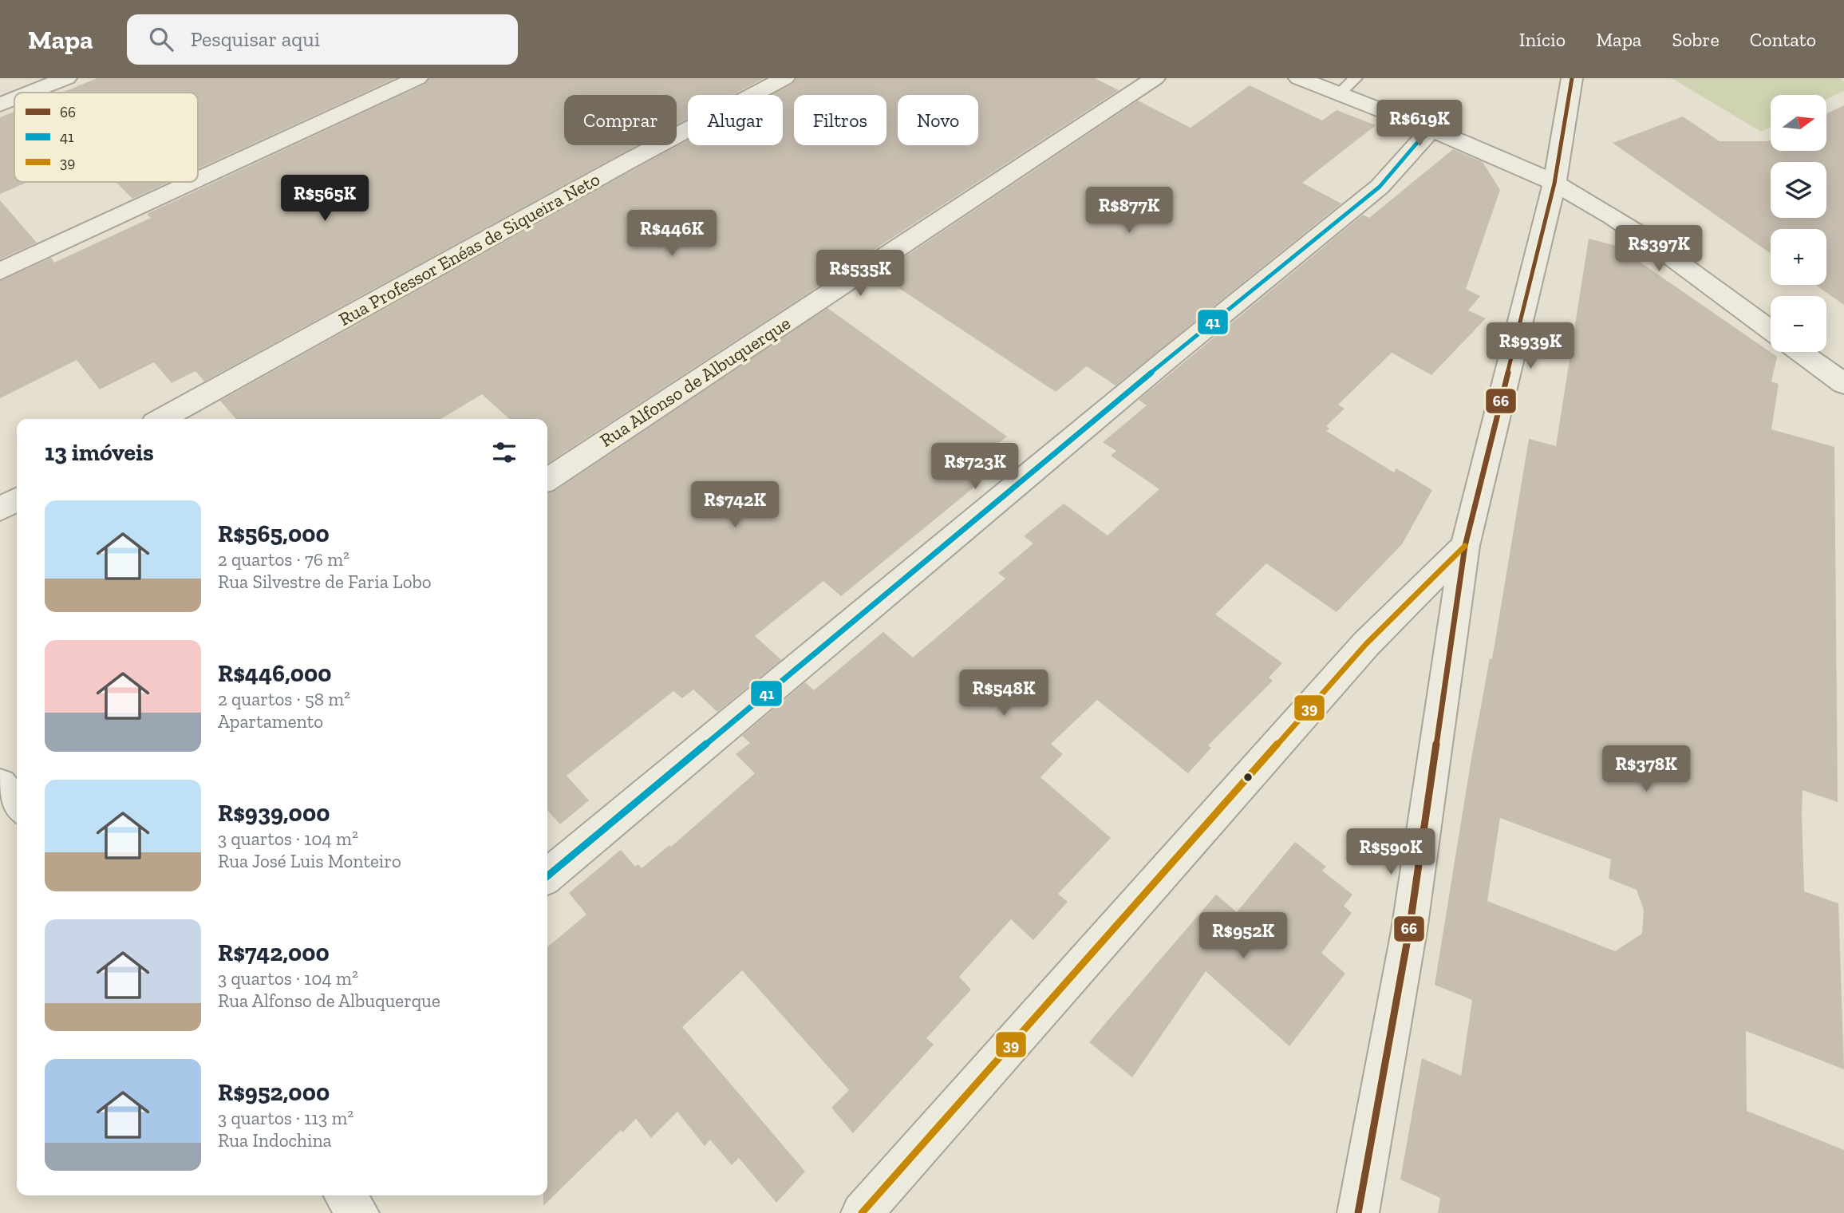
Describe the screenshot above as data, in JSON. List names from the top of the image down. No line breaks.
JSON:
{"streets":{"street":["Rua Professor Enéas de Siqueira Neto","Rua Alfonso de Albuquerque"]},"lines":["transit line 66","transit line 41","transit line 39"],"legend":["66","41","39"],"north":"right","page":{"header":"Mapa","search":"Pesquisar aqui","nav":["Início","Mapa","Sobre","Contato"],"map_buttons":["+","−"],"chip":["Comprar","Alugar","Filtros","Novo"],"price":["R$619K","R$565K","R$877K","R$446K","R$397K","R$535K","R$939K","R$723K","R$742K","R$548K","R$378K","R$590K","R$952K"],"heading":"13 imóveis","list":[{"name":"R$565,000","note":"2 quartos · 76 m² · Rua Silvestre de Faria Lobo"},{"name":"R$446,000","note":"2 quartos · 58 m² · Apartamento"},{"name":"R$939,000","note":"3 quartos · 104 m² · Rua José Luis Monteiro"},{"name":"R$742,000","note":"3 quartos · 104 m² · Rua Alfonso de Albuquerque"},{"name":"R$952,000","note":"3 quartos · 113 m² · Rua Indochina"}]}}
